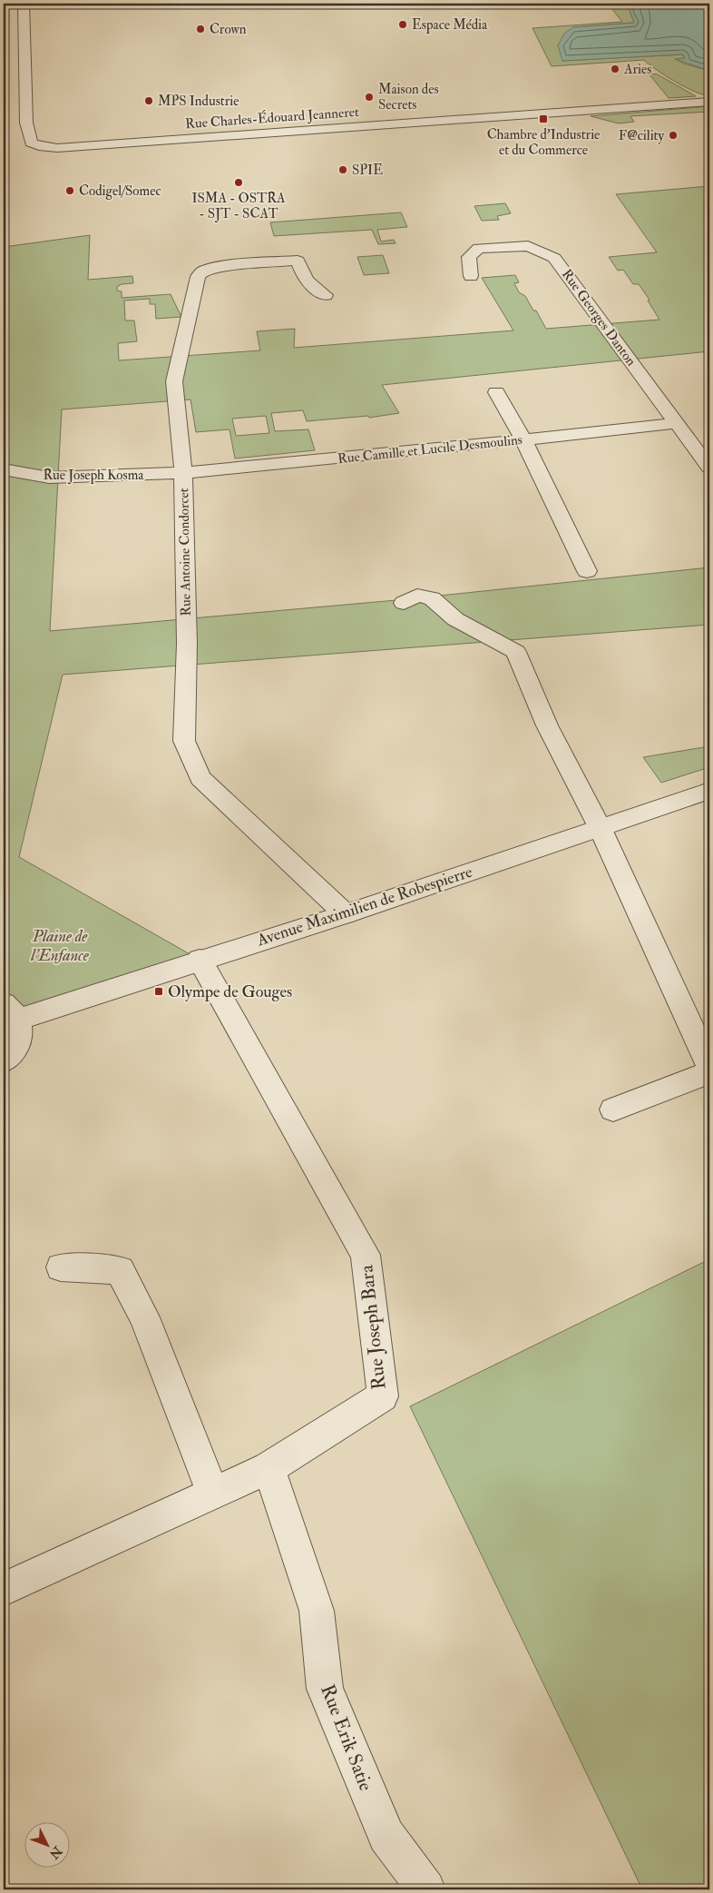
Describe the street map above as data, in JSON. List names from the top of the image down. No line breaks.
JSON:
{"streets":{"street":["Rue Charles-Édouard Jeanneret","Rue Georges Danton","Rue Camille et Lucile Desmoulins","Rue Joseph Kosma","Rue Antoine Condorcet","Avenue Maximilien de Robespierre","Rue Joseph Bara","Rue Erik Satie"]},"crossings":[["Rue Georges Danton","Rue Camille et Lucile Desmoulins"],["Rue Camille et Lucile Desmoulins","Rue Joseph Kosma"],["Rue Camille et Lucile Desmoulins","Rue Antoine Condorcet"],["Rue Joseph Kosma","Rue Antoine Condorcet"],["Rue Antoine Condorcet","Avenue Maximilien de Robespierre"],["Avenue Maximilien de Robespierre","Rue Joseph Bara"],["Rue Joseph Bara","Rue Erik Satie"]],"parks":["Plaine de l'Enfance"],"places":{"other":["Espace Média","Crown","Aries","Maison des Secrets","MPS Industrie","F@cility","SPIE","ISMA - OSTRA - SJT - SCAT","Codigel/Somec"],"transit":["Chambre d'Industrie et du Commerce","Olympe de Gouges"]},"north":"bottom right"}
